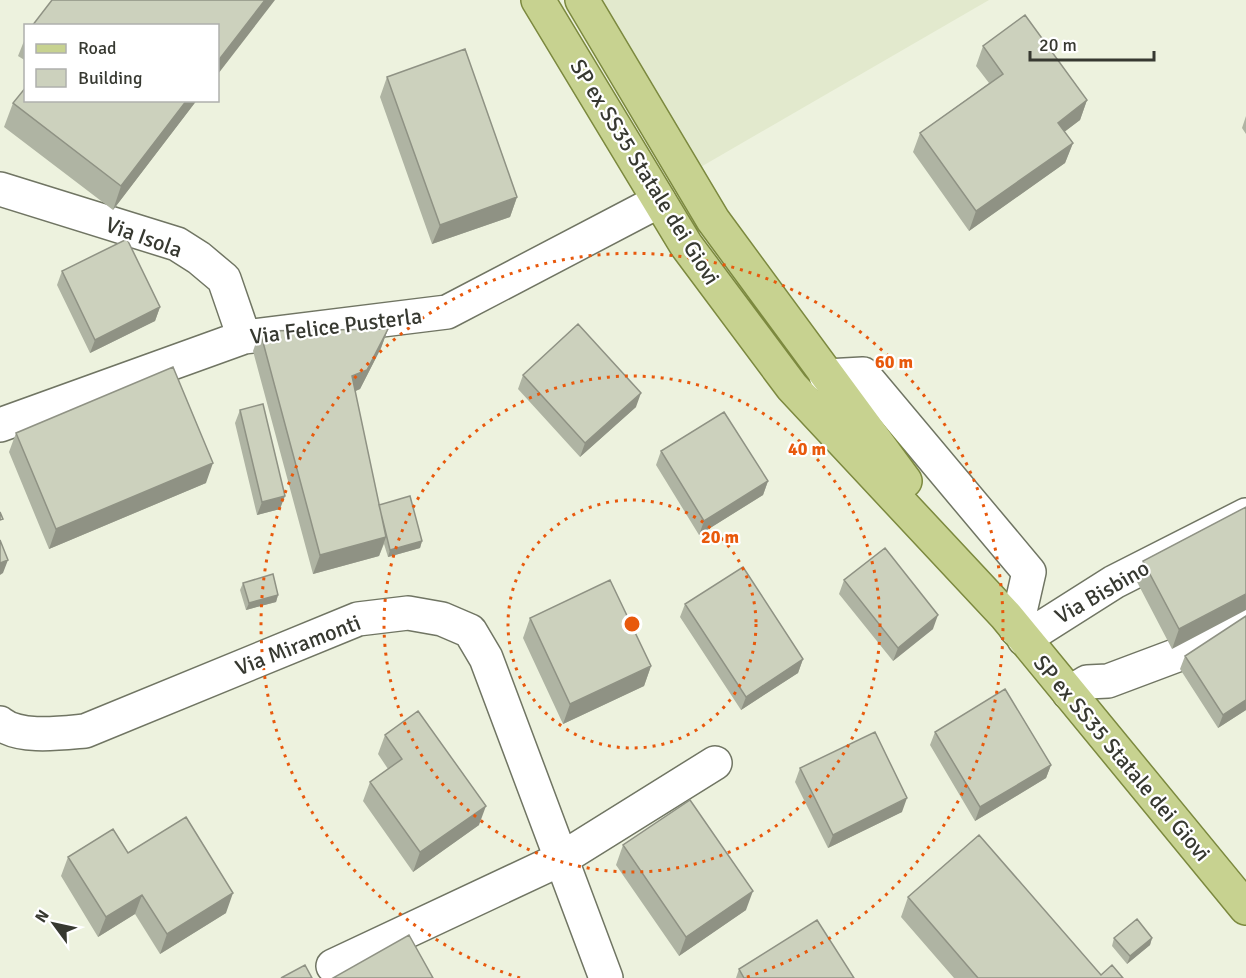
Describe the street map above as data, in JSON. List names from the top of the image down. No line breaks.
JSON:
{"streets":{"main road":["SP ex SS35 Statale dei Giovi"],"street":["Via Isola","Via Felice Pusterla","Via Bisbino","Via Miramonti"]},"crossings":[["SP ex SS35 Statale dei Giovi","Via Felice Pusterla"],["SP ex SS35 Statale dei Giovi","Via Bisbino"],["Via Isola","Via Felice Pusterla"]],"legend":["Road","Building"],"scale_bar":"20 m","north":"top left","rings":["60 m","40 m","20 m"]}
